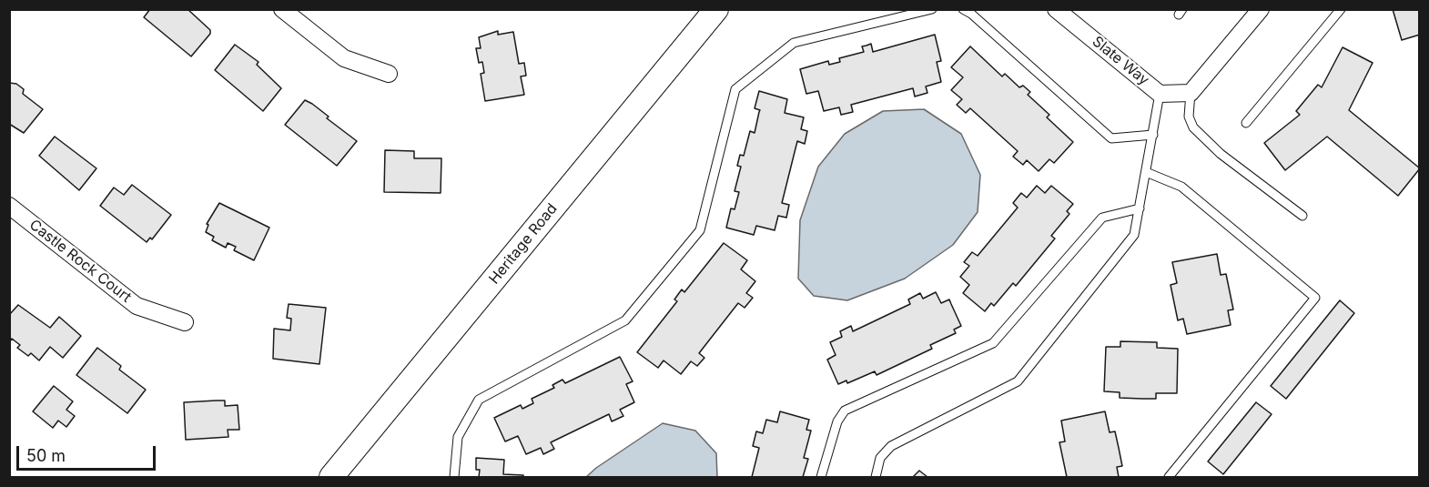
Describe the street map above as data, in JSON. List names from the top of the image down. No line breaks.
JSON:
{"streets":{"main road":["Heritage Road"],"street":["Slate Way","Castle Rock Court"]},"scale_bar":"50 m"}
